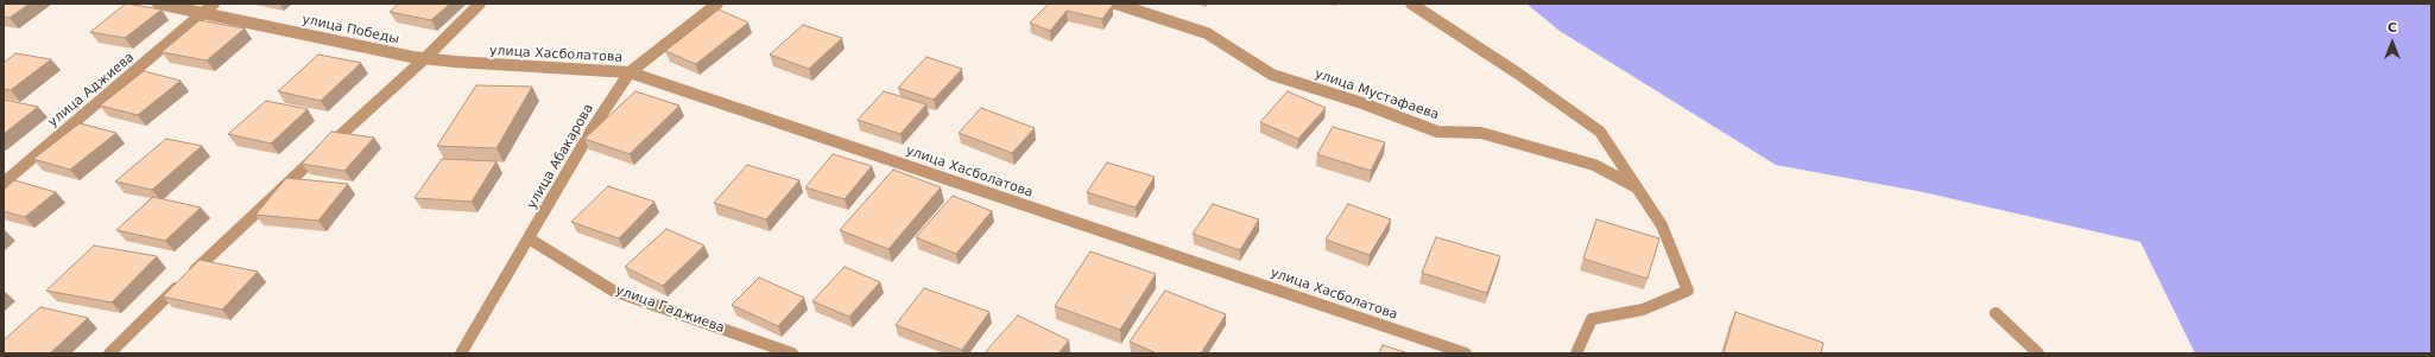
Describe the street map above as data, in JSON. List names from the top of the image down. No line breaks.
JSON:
{"streets":{"street":["улица Победы","улица Хасболатова","улица Аджиева","улица Мустафаева","улица Абакарова","улица Гаджиева"]},"crossings":[["улица Победы","улица Хасболатова"],["улица Победы","улица Аджиева"],["улица Хасболатова","улица Абакарова"],["улица Абакарова","улица Гаджиева"]],"north":"top"}
